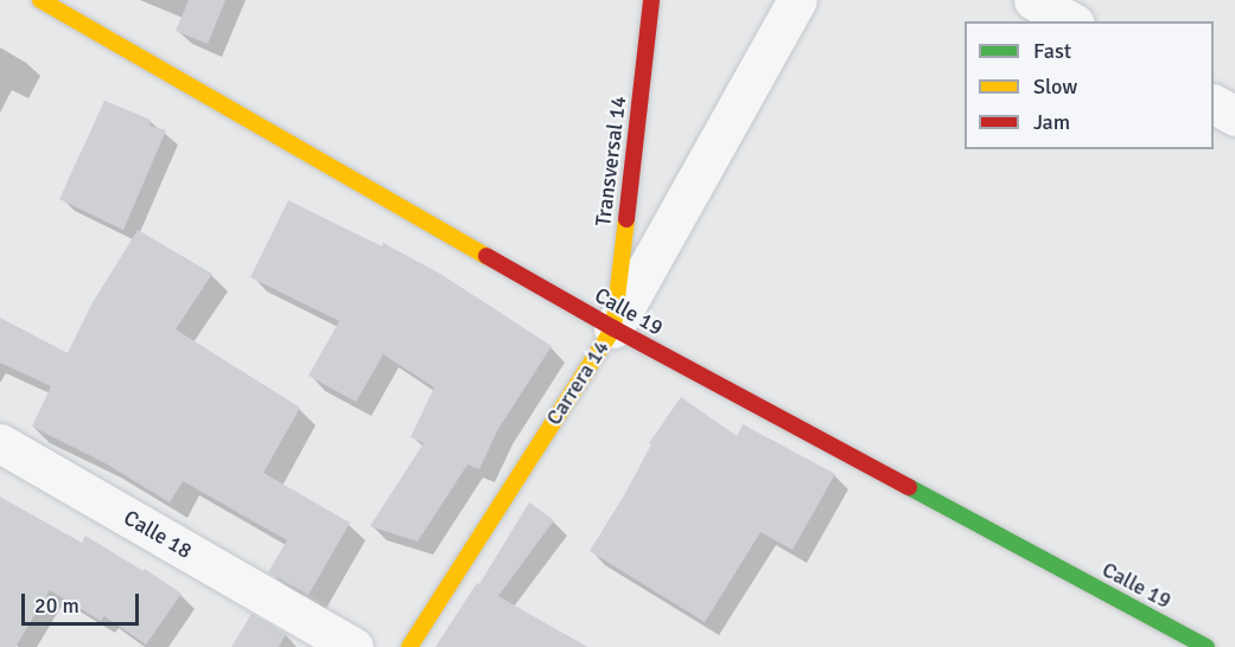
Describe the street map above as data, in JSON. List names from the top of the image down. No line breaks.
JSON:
{"streets":{"street":["Transversal 14","Calle 19","Carrera 14","Calle 18"]},"crossings":[["Transversal 14","Calle 19"],["Transversal 14","Carrera 14"],["Calle 19","Carrera 14"]],"legend":["Fast","Slow","Jam"],"scale_bar":"20 m"}
